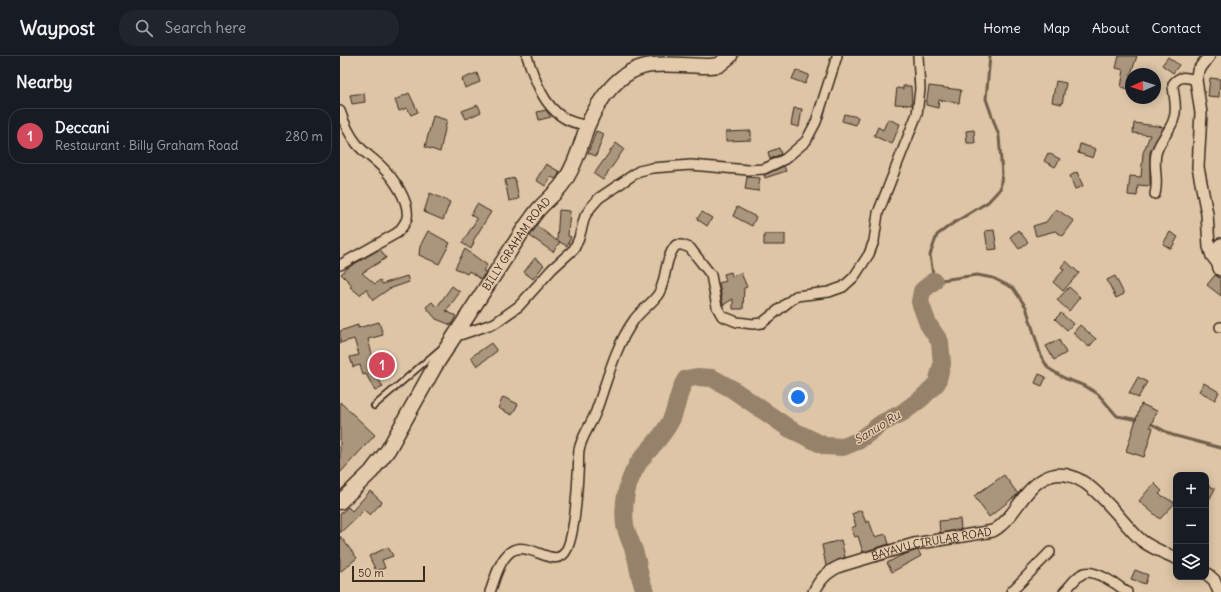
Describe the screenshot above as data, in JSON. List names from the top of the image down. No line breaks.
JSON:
{"streets":{"main road":["BILLY GRAHAM ROAD"],"street":["BAYAVU CIRULAR ROAD"]},"water":["Sanuo Ru"],"scale_bar":"50 m","north":"left","page":{"header":"Waypost","search":"Search here","nav":["Home","Map","About","Contact"],"heading":"Nearby","list":[{"mark":"1","name":"Deccani","note":"Restaurant · Billy Graham Road","value":"280 m"}],"pins":"1","map_buttons":["+","−"],"scale":"50 m"}}
